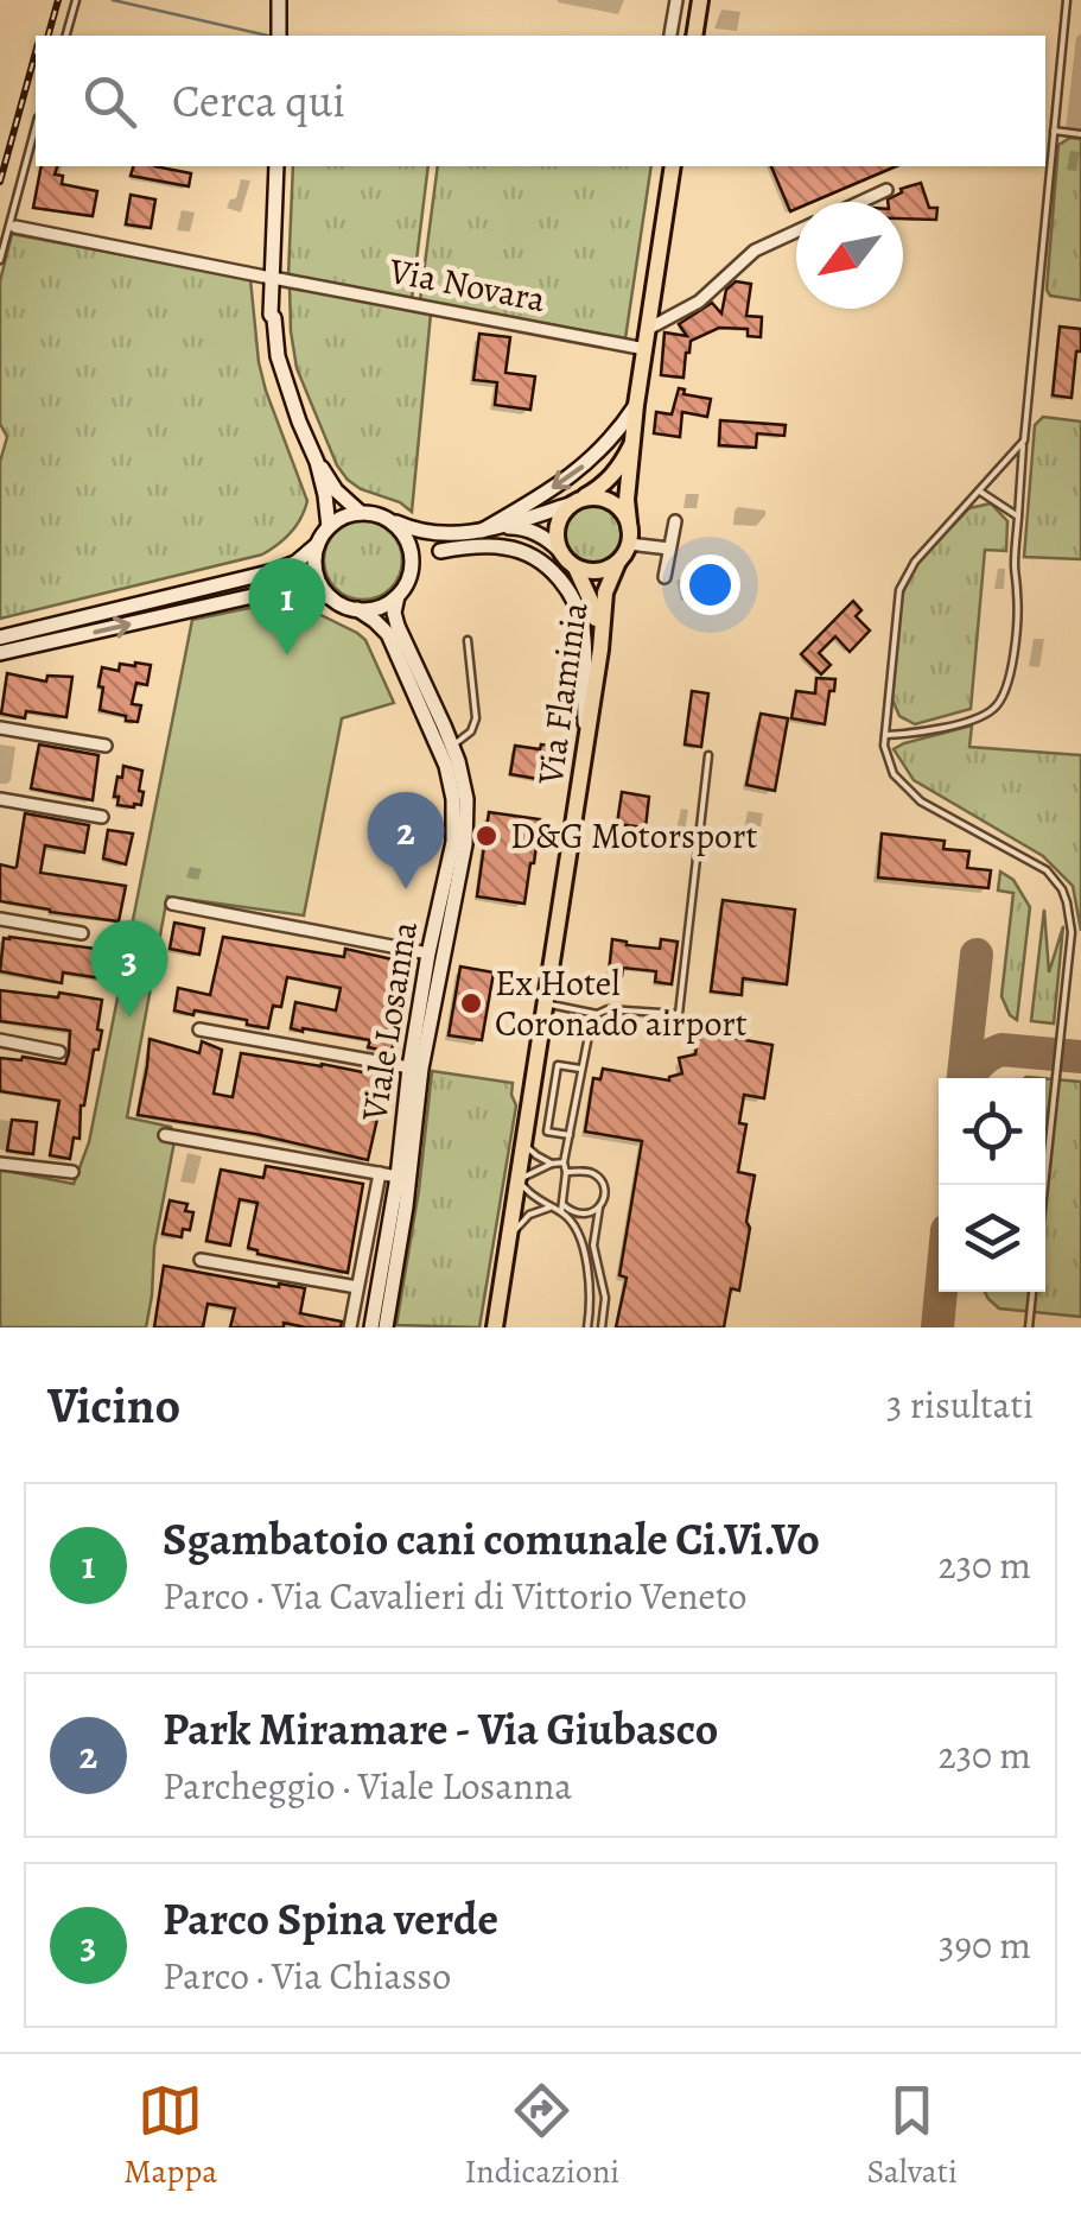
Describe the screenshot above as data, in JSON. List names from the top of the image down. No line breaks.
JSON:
{"streets":{"main road":["Via Flaminia","Viale Losanna"],"street":["Via Novara"]},"places":["D&G Motorsport","Ex Hotel Coronado airport"],"north":"bottom left","page":{"search":"Cerca qui","pins":["1","2","3"],"heading":["Vicino","3 risultati"],"list":[{"mark":"1","name":"Sgambatoio cani comunale Ci.Vi.Vo","note":"Parco · Via Cavalieri di Vittorio Veneto","value":"230 m"},{"mark":"2","name":"Park Miramare - Via Giubasco","note":"Parcheggio · Viale Losanna","value":"230 m"},{"mark":"3","name":"Parco Spina verde","note":"Parco · Via Chiasso","value":"390 m"}],"nav":["Mappa","Indicazioni","Salvati"]}}
